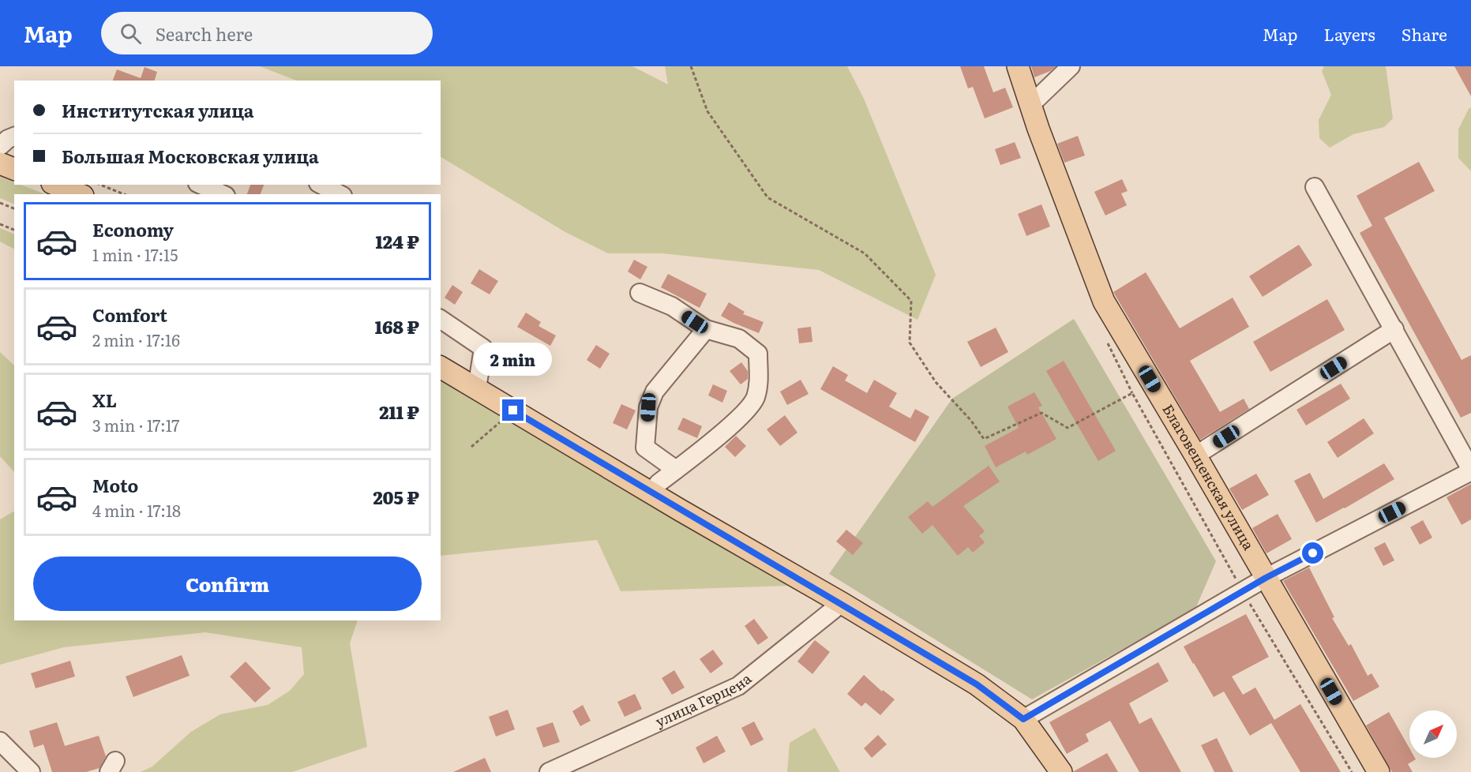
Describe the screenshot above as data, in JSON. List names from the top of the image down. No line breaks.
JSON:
{"streets":{"main road":["Благовещенская улица"],"street":["улица Герцена"]},"north":"top right","page":{"header":"Map","search":"Search here","nav":["Map","Layers","Share"],"banner":["Институтская улица","Большая Московская улица"],"list":[{"name":"Economy","note":"1 min · 17:15","value":"124 ₽"},{"name":"Comfort","note":"2 min · 17:16","value":"168 ₽"},{"name":"XL","note":"3 min · 17:17","value":"211 ₽"},{"name":"Moto","note":"4 min · 17:18","value":"205 ₽"}],"bubble":"2 min","buttons":"Confirm"}}
